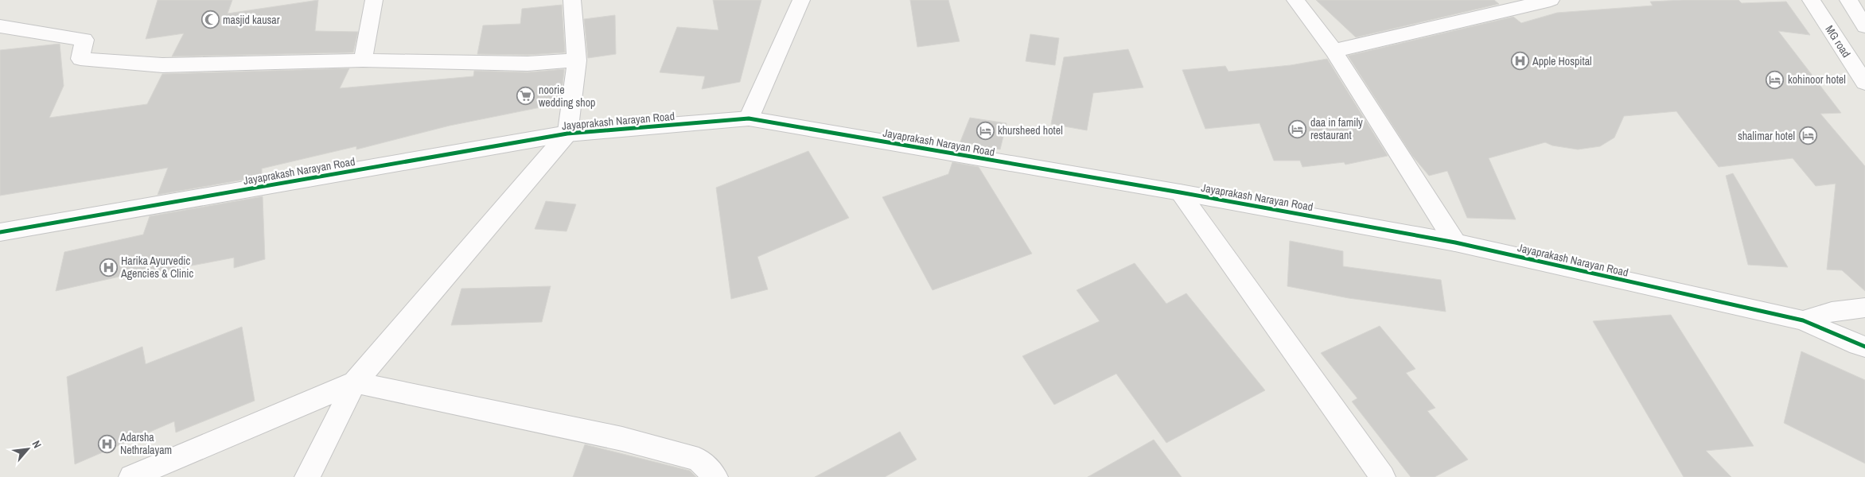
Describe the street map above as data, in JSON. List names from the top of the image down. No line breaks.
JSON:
{"streets":{"street":["MG road","Jayaprakash Narayan Road"]},"places":{"mosque":["masjid kausar"],"hospital":["Apple Hospital","Harika Ayurvedic Agencies & Clinic","Adarsha Nethralayam"],"hotel":["kohinoor hotel","daa in family restaurant","khursheed hotel","shalimar hotel"],"supermarket":["noorie wedding shop"]},"north":"top right"}
